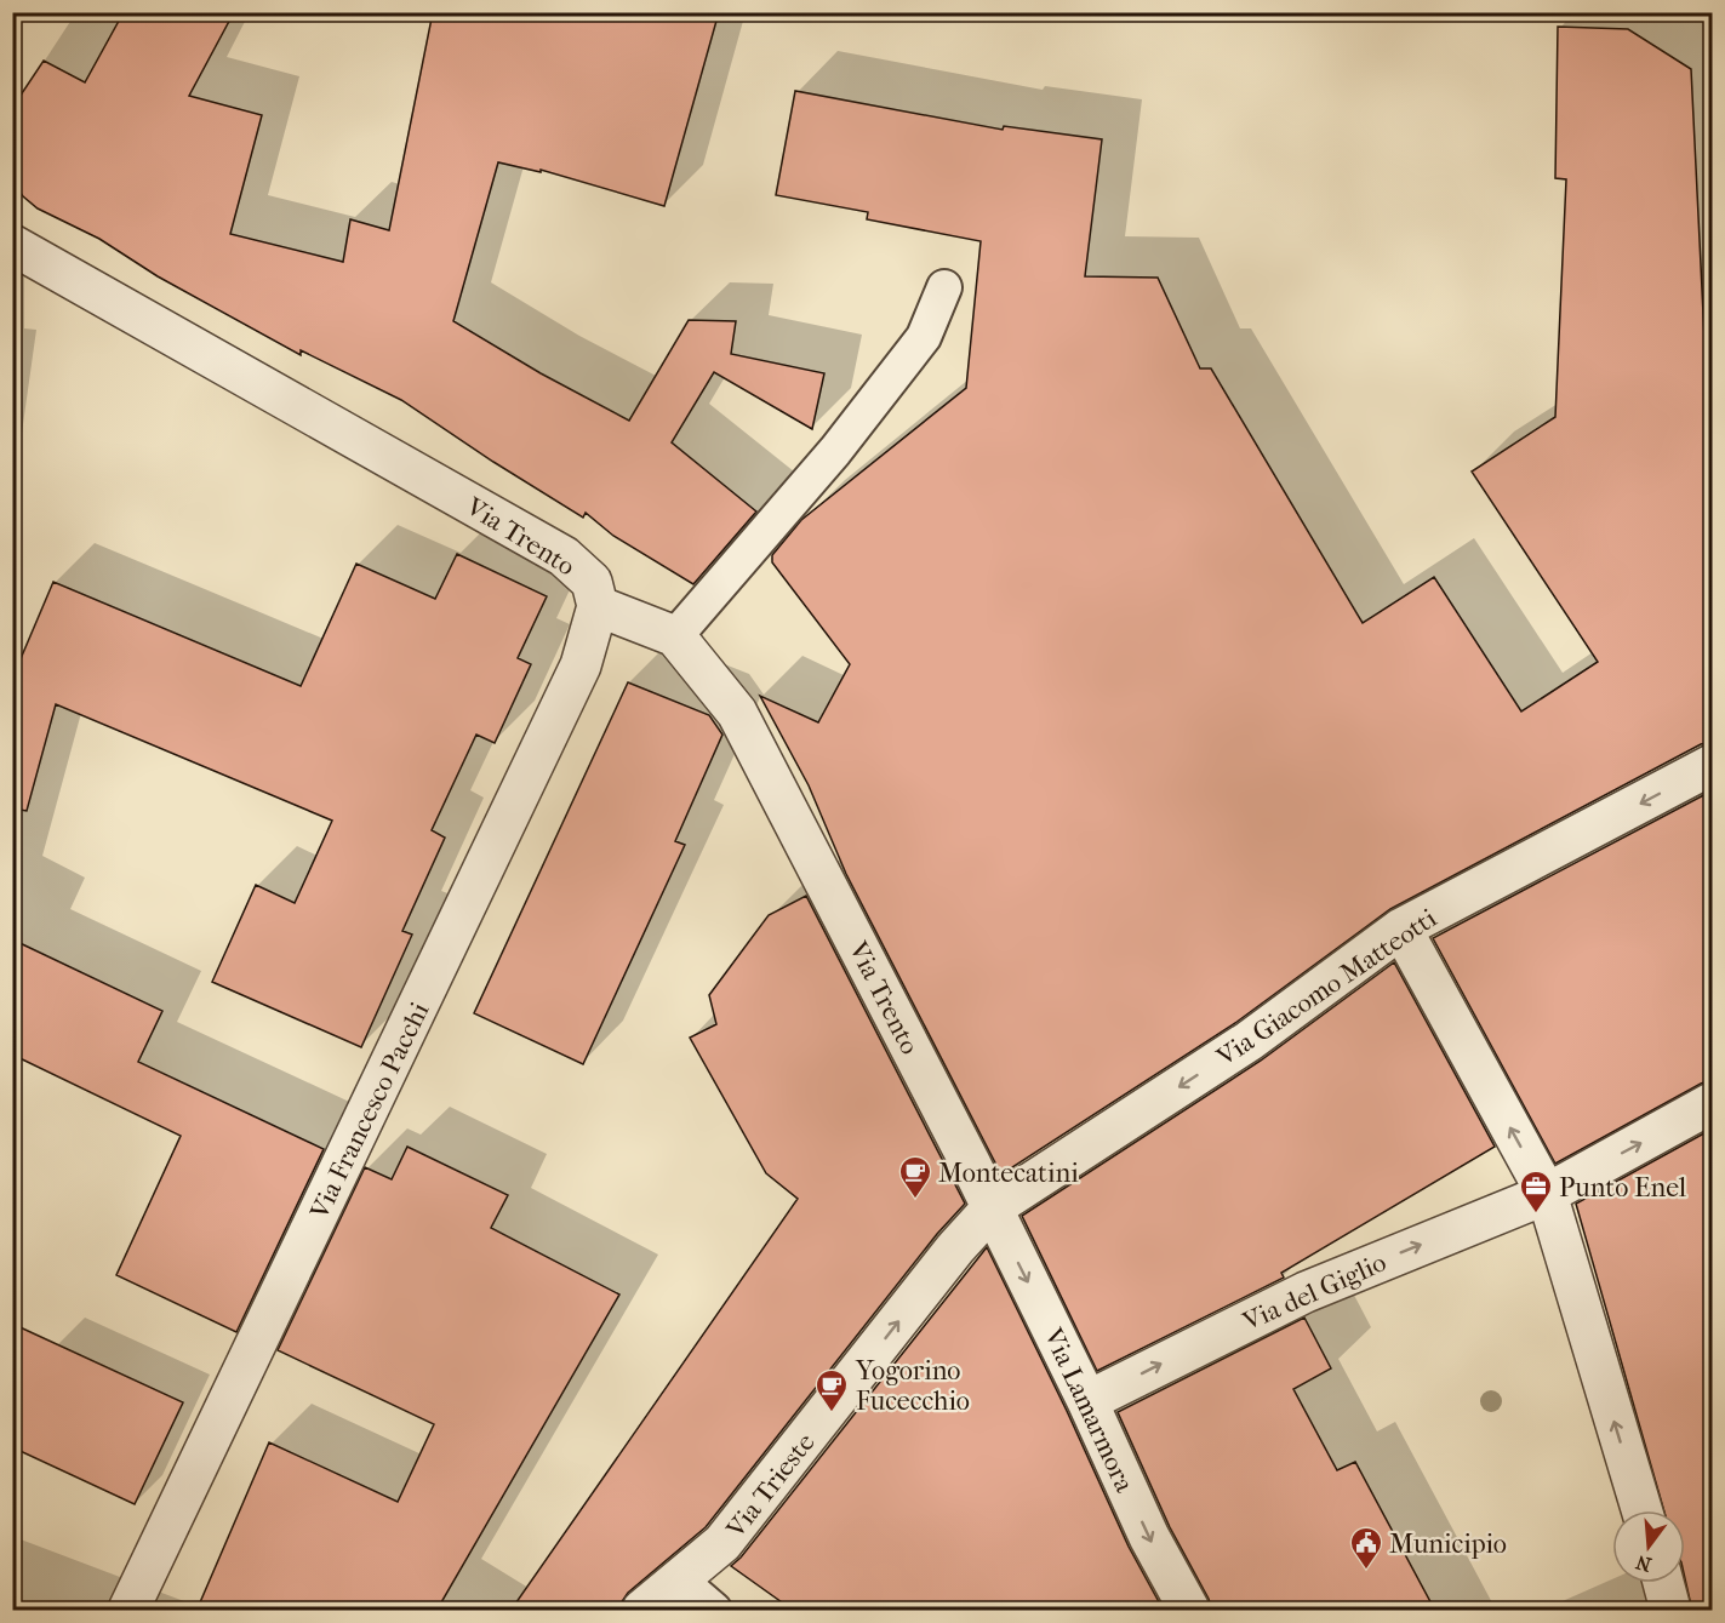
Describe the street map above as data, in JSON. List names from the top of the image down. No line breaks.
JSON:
{"streets":{"street":["Via Trento","Via Giacomo Matteotti","Via Francesco Pacchi","Via del Giglio","Via Lamarmora","Via Trieste"]},"crossings":[["Via Trento","Via Giacomo Matteotti"],["Via Trento","Via Francesco Pacchi"],["Via Trento","Via Lamarmora"],["Via Trento","Via Trieste"],["Via Giacomo Matteotti","Via Lamarmora"],["Via Giacomo Matteotti","Via Trieste"],["Via del Giglio","Via Lamarmora"],["Via Lamarmora","Via Trieste"]],"one_way":["Via Giacomo Matteotti","Via del Giglio","Via Lamarmora","Via Trieste"],"places":{"cafe":["Montecatini","Yogorino Fucecchio"],"office":["Punto Enel"],"public building":["Municipio"]},"north":"bottom"}
